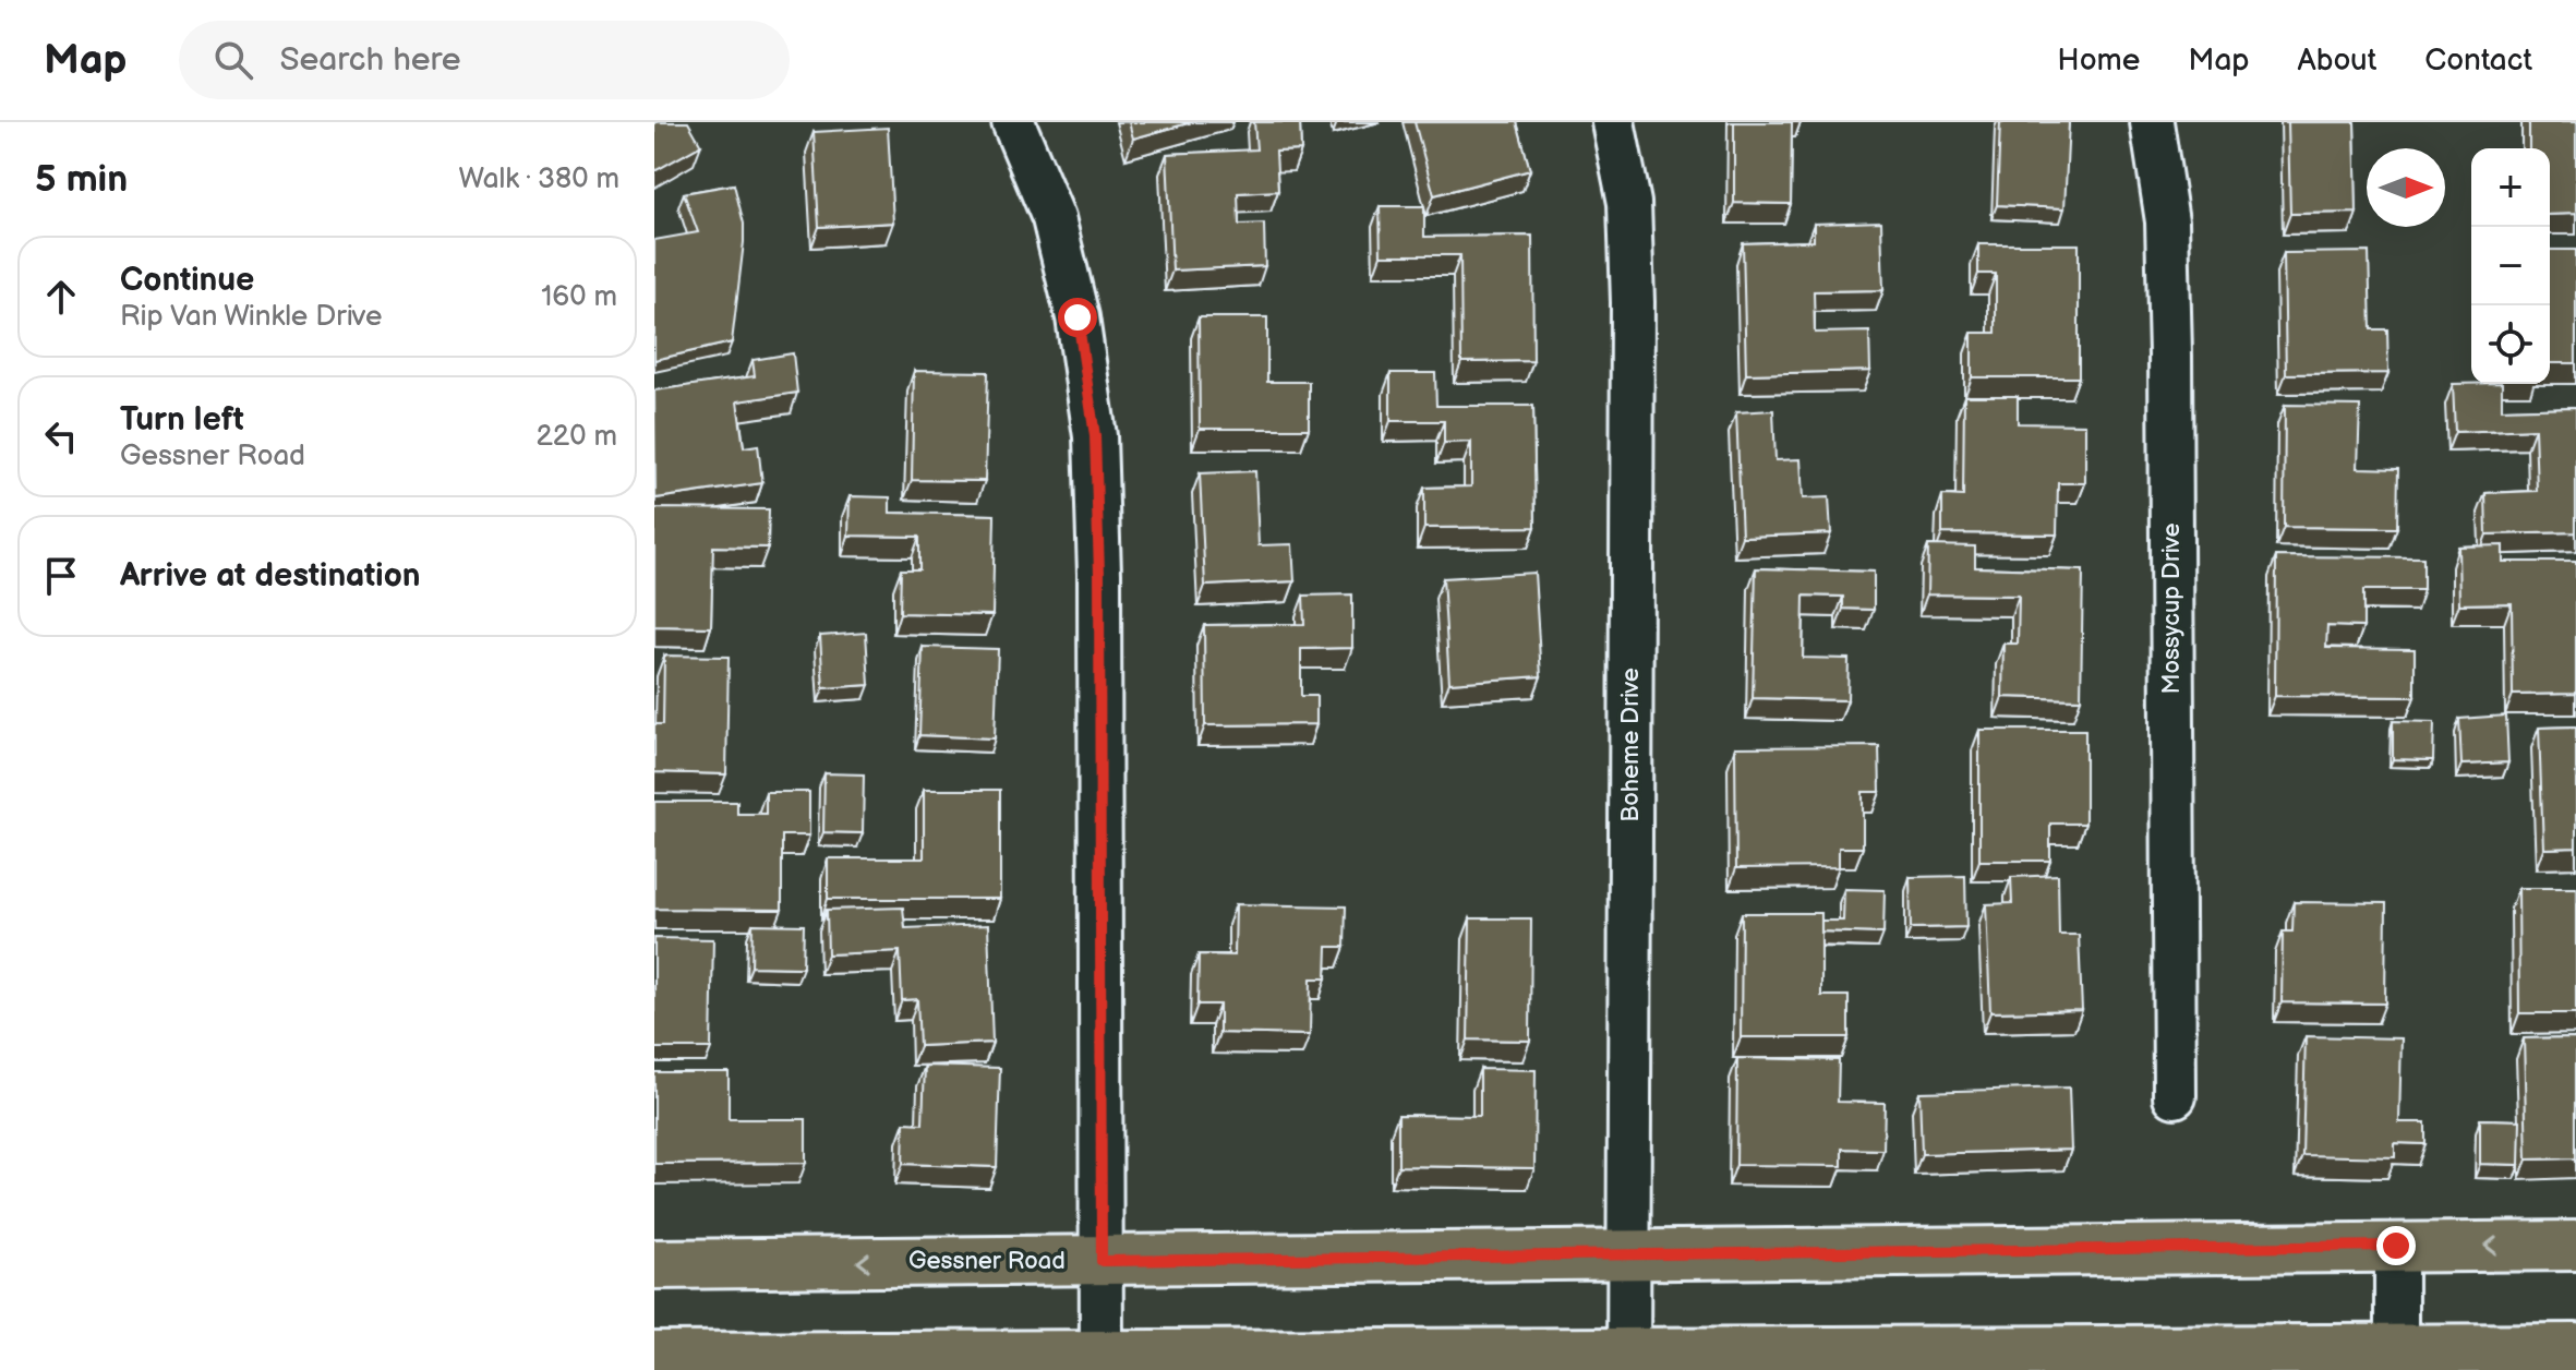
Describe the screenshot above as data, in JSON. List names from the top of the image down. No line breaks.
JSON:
{"streets":{"main road":["Gessner Road"],"street":["Mossycup Drive","Boheme Drive"]},"crossings":[["Boheme Drive","Gessner Road"]],"north":"right","page":{"header":"Map","search":"Search here","nav":["Home","Map","About","Contact"],"heading":["5 min","Walk · 380 m"],"map_buttons":["+","−"],"list":[["Continue","Rip Van Winkle Drive","160 m"],["Turn left","Gessner Road","220 m"],"Arrive at destination"]}}
